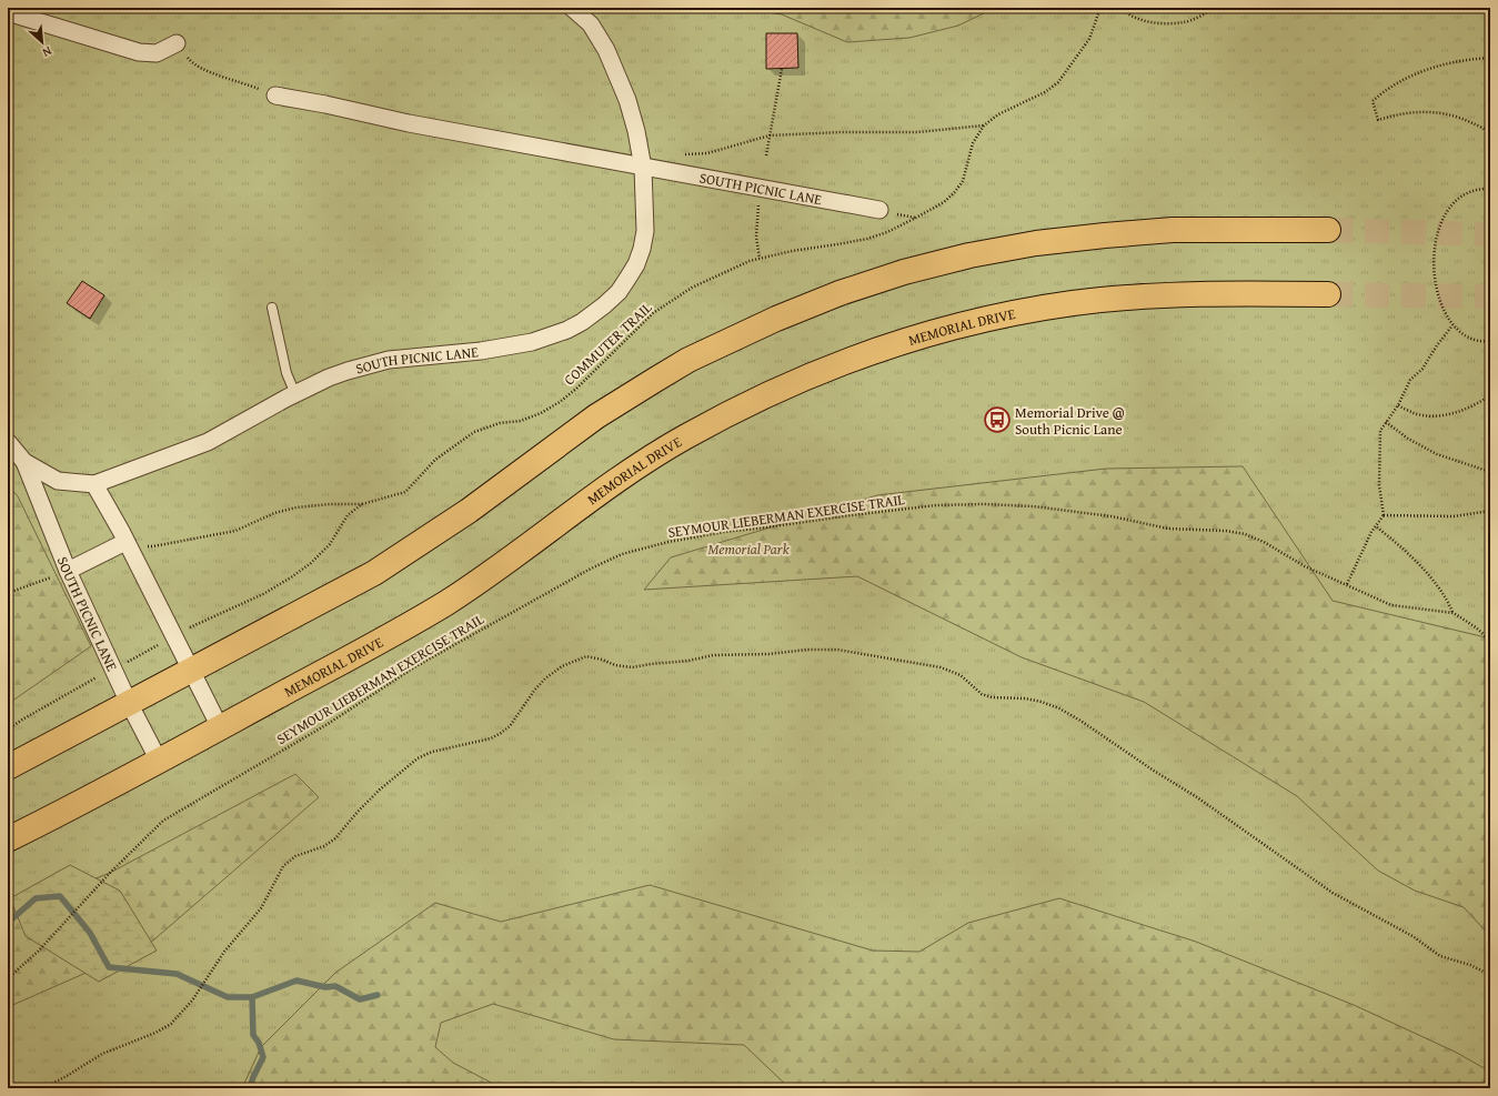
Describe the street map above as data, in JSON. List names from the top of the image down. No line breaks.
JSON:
{"streets":{"main road":["MEMORIAL DRIVE"],"street":["SOUTH PICNIC LANE"],"path":["COMMUTER TRAIL","SEYMOUR LIEBERMAN EXERCISE TRAIL"]},"crossings":[["SOUTH PICNIC LANE","MEMORIAL DRIVE"]],"parks":["Memorial Park"],"places":{"bus stop":["Memorial Drive @ South Picnic Lane"]},"north":"bottom right"}
